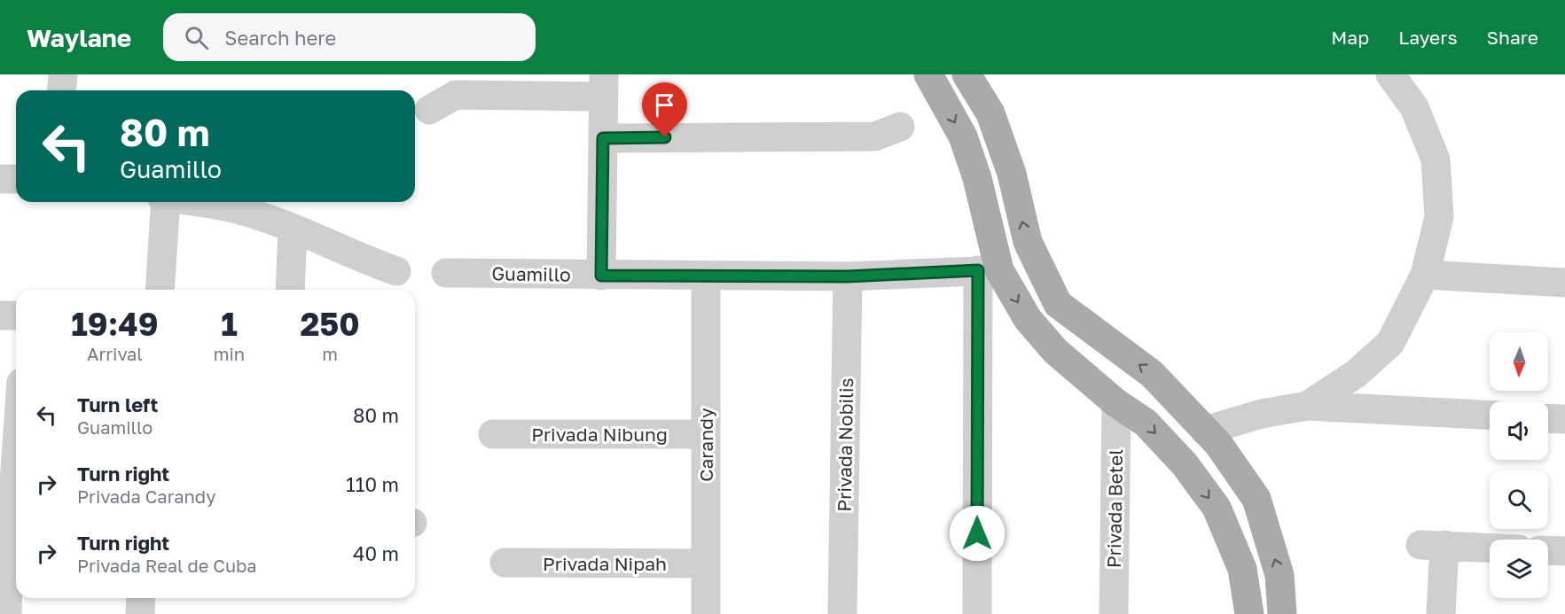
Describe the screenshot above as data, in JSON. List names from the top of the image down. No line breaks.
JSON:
{"streets":{"street":["Guamillo","Privada Nibung","Carandy","Privada Nobilis","Privada Betel","Privada Nipah"]},"crossings":[["Guamillo","Carandy"],["Guamillo","Privada Nobilis"],["Privada Nibung","Carandy"],["Carandy","Privada Nipah"]],"north":"bottom","page":{"header":"Waylane","search":"Search here","nav":["Map","Layers","Share"],"turn":["80 m","Guamillo"],"eta":["19:49","Arrival","1","min","250","m"],"list":[{"name":"Turn left","note":"Guamillo","value":"80 m"},{"name":"Turn right","note":"Privada Carandy","value":"110 m"},{"name":"Turn right","note":"Privada Real de Cuba","value":"40 m"}]}}
